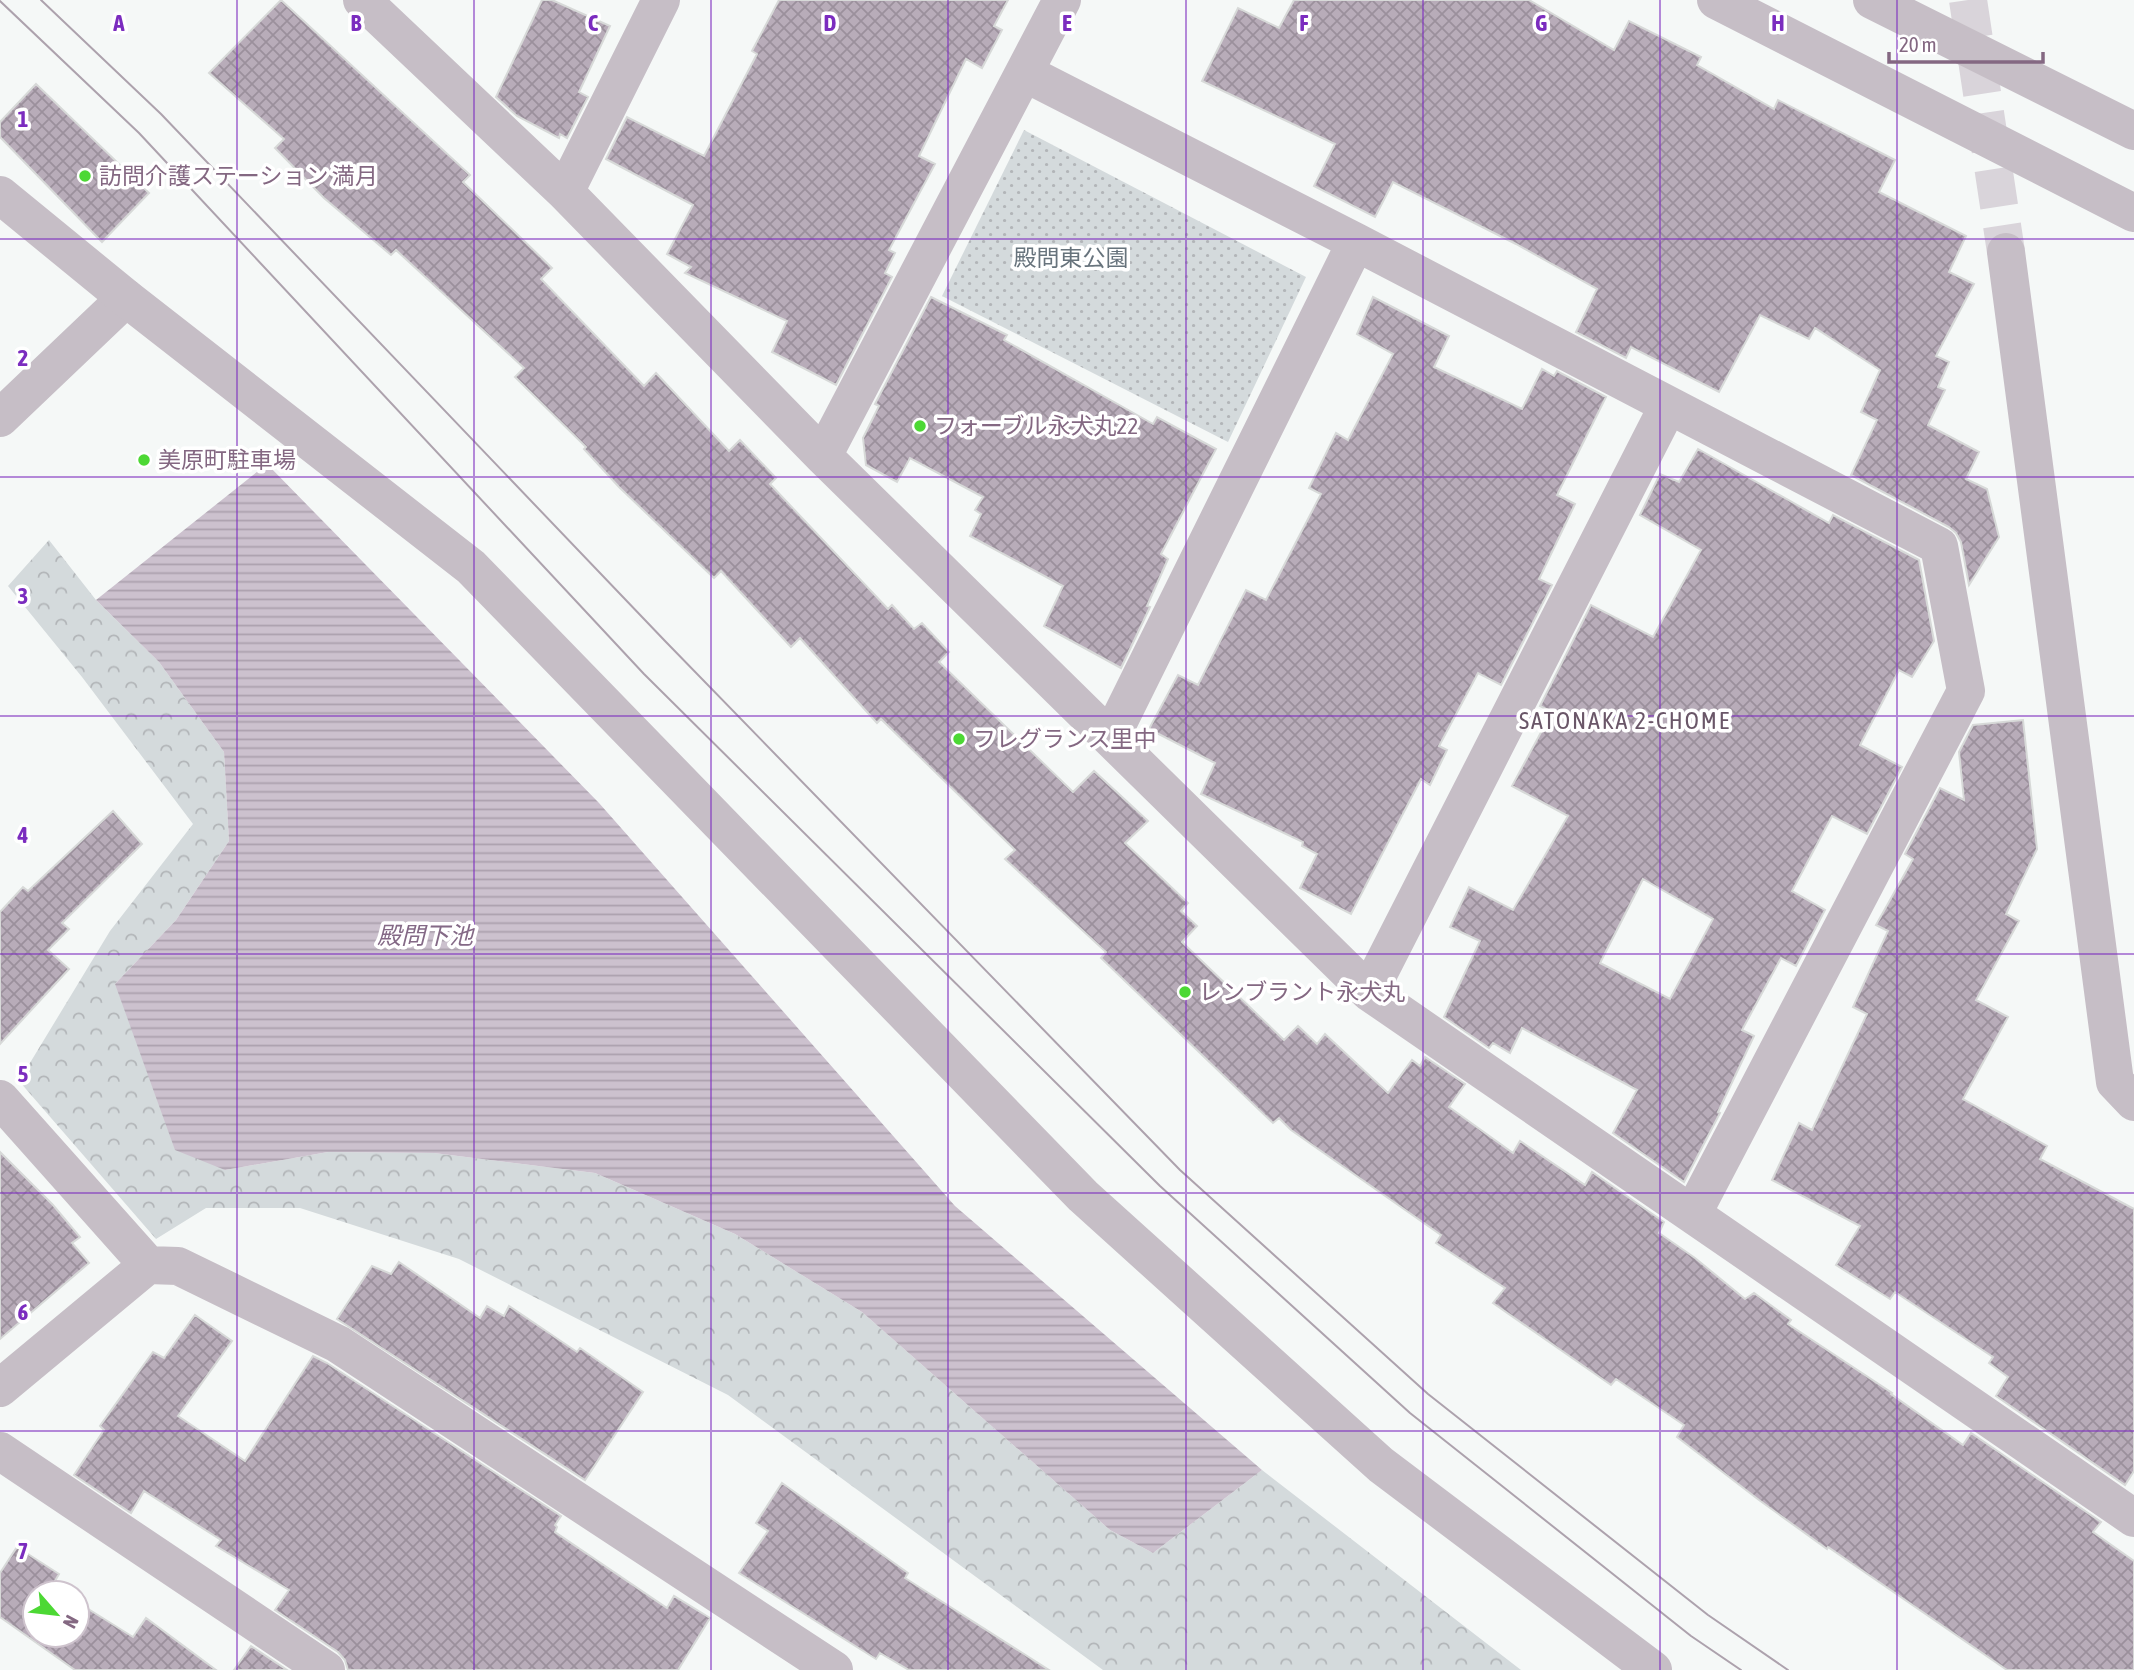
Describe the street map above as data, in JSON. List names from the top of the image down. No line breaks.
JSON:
{"districts":["SATONAKA 2-CHOME"],"water":["殿問下池"],"parks":["殿問東公園"],"places":["訪問介護ステーション 満月","フォーブル永犬丸22","美原町駐車場","フレグランス里中","レンブラント永犬丸"],"scale_bar":"20 m","north":"bottom right","grid":{"columns":["A","B","C","D","E","F","G","H"],"rows":["1","2","3","4","5","6","7"]}}
